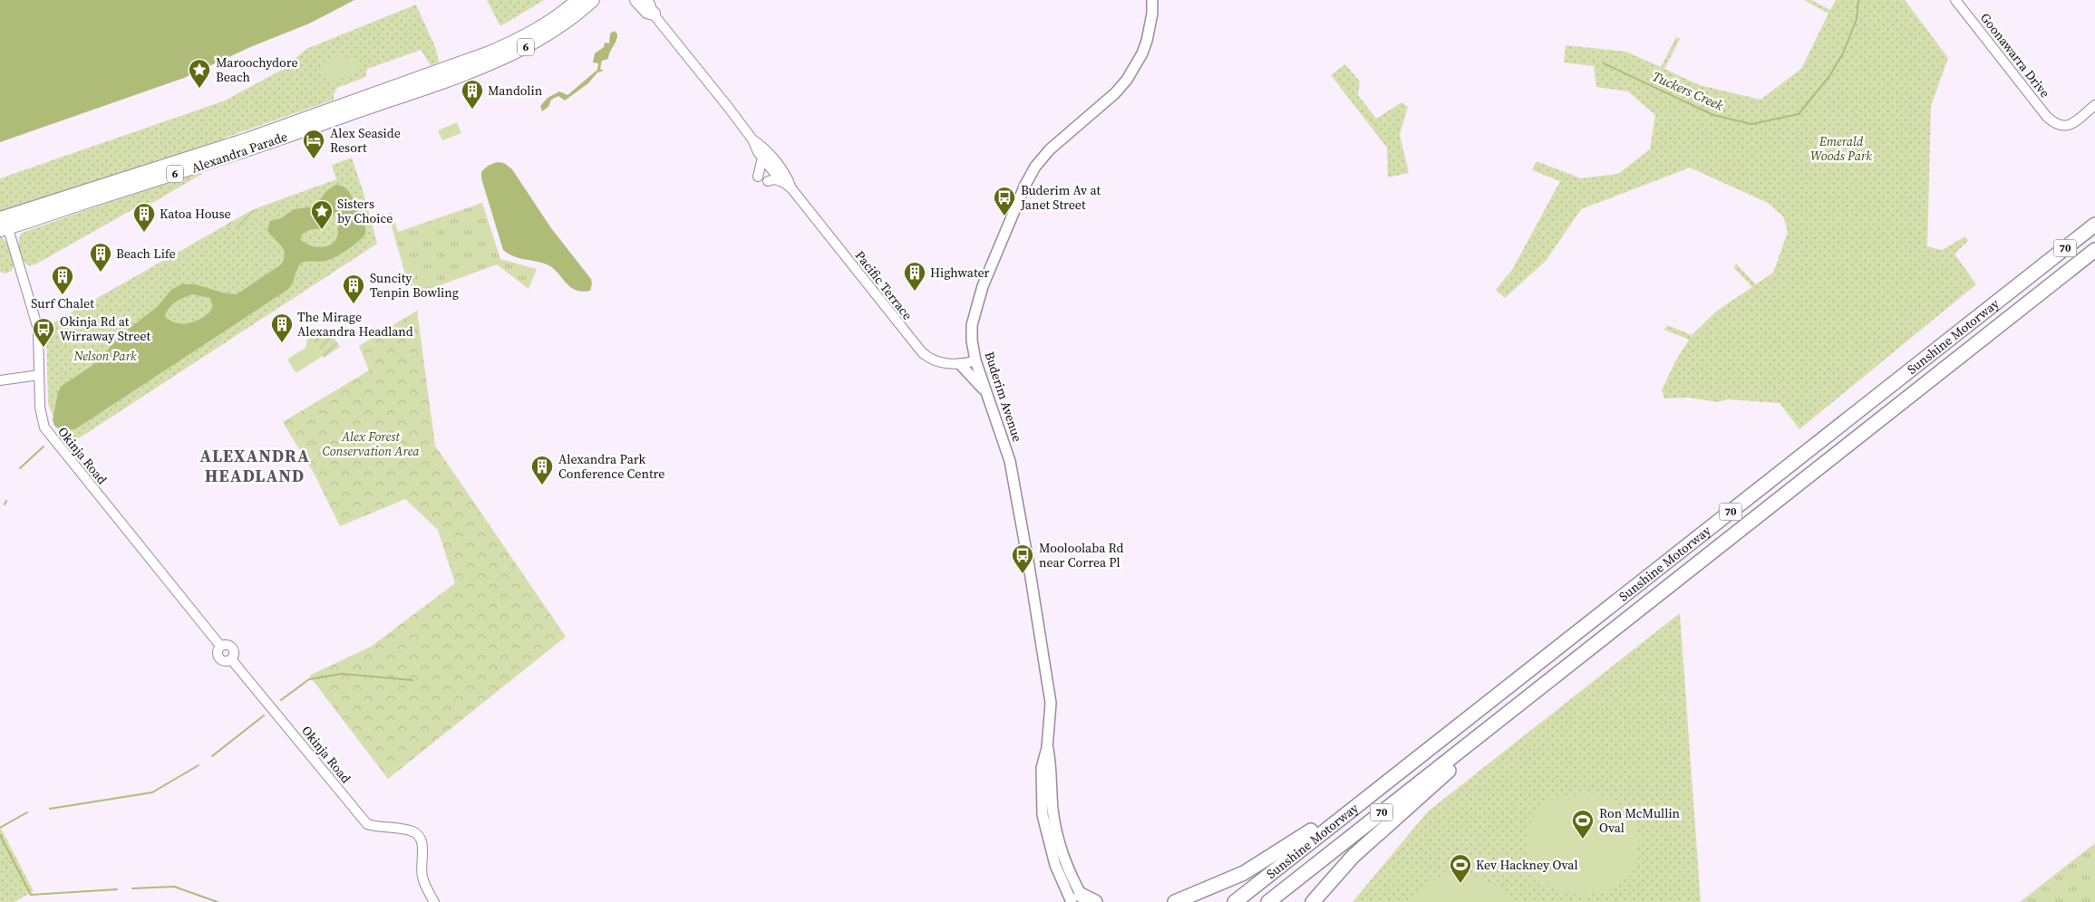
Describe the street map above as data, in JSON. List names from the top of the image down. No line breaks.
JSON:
{"streets":{"highway":["70","Sunshine Motorway"],"main road":["6","Alexandra Parade","Buderim Avenue"],"street":["Goonawarra Drive","Pacific Terrace","Okinja Road"]},"crossings":[["Alexandra Parade","Okinja Road"],["Pacific Terrace","Buderim Avenue"]],"districts":["ALEXANDRA HEADLAND"],"water":["Tuckers Creek"],"parks":["Emerald Woods Park","Nelson Park","Alex Forest Conservation Area"],"places":{"place":["Maroochydore Beach","Sisters by Choice"],"building":["Mandolin","Katoa House","Beach Life","Highwater","Surf Chalet","Suncity Tenpin Bowling","The Mirage Alexandra Headland","Alexandra Park Conference Centre"],"hotel":["Alex Seaside Resort"],"bus stop":["Buderim Av at Janet Street","Okinja Rd at Wirraway Street","Mooloolaba Rd near Correa Pl"],"sports":["Ron McMullin Oval","Kev Hackney Oval"]}}
